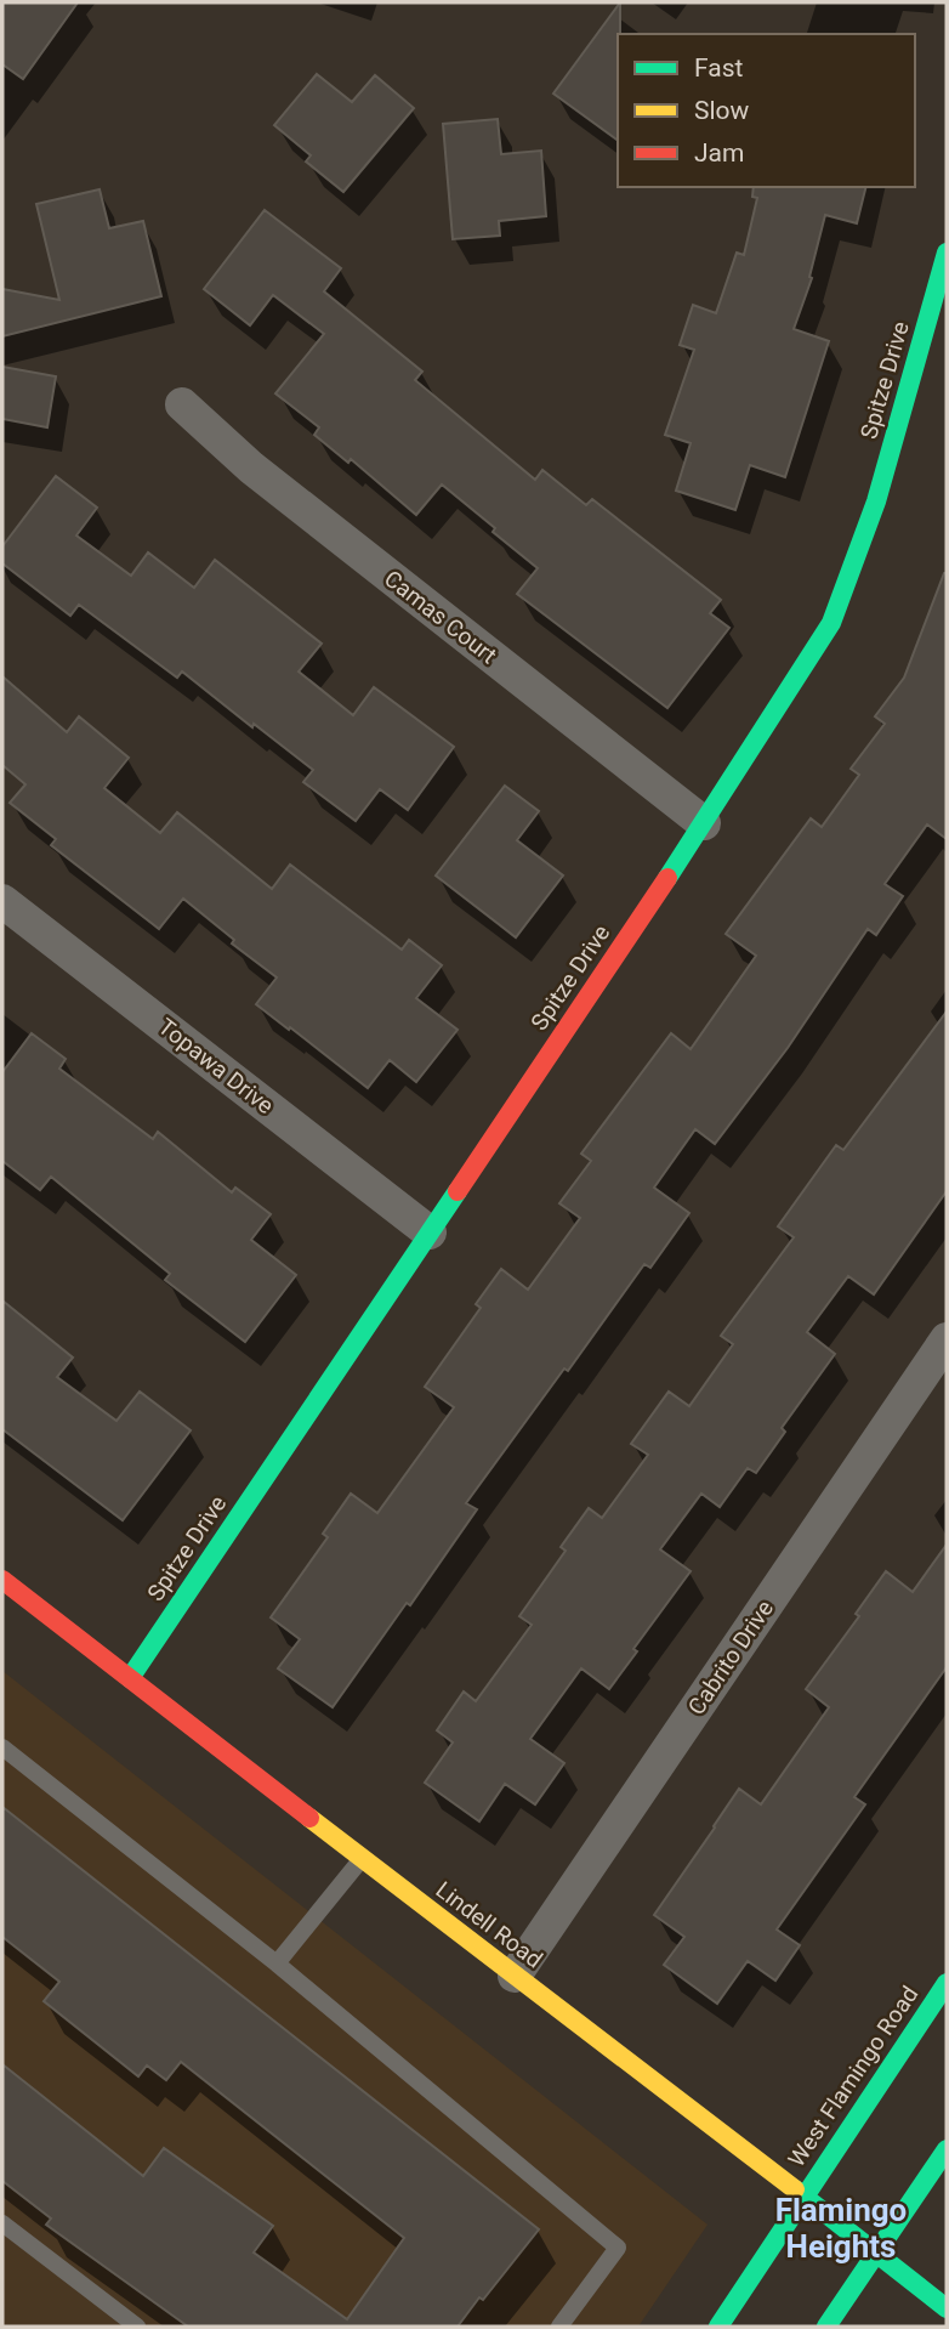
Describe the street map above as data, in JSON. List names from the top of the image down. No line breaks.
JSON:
{"streets":{"street":["Spitze Drive","Camas Court","Topawa Drive","Cabrito Drive","Lindell Road","West Flamingo Road"]},"crossings":[["Spitze Drive","Camas Court"],["Spitze Drive","Topawa Drive"],["Spitze Drive","Lindell Road"],["Cabrito Drive","Lindell Road"],["Lindell Road","West Flamingo Road"]],"districts":["Flamingo Heights"],"legend":["Fast","Slow","Jam"]}
